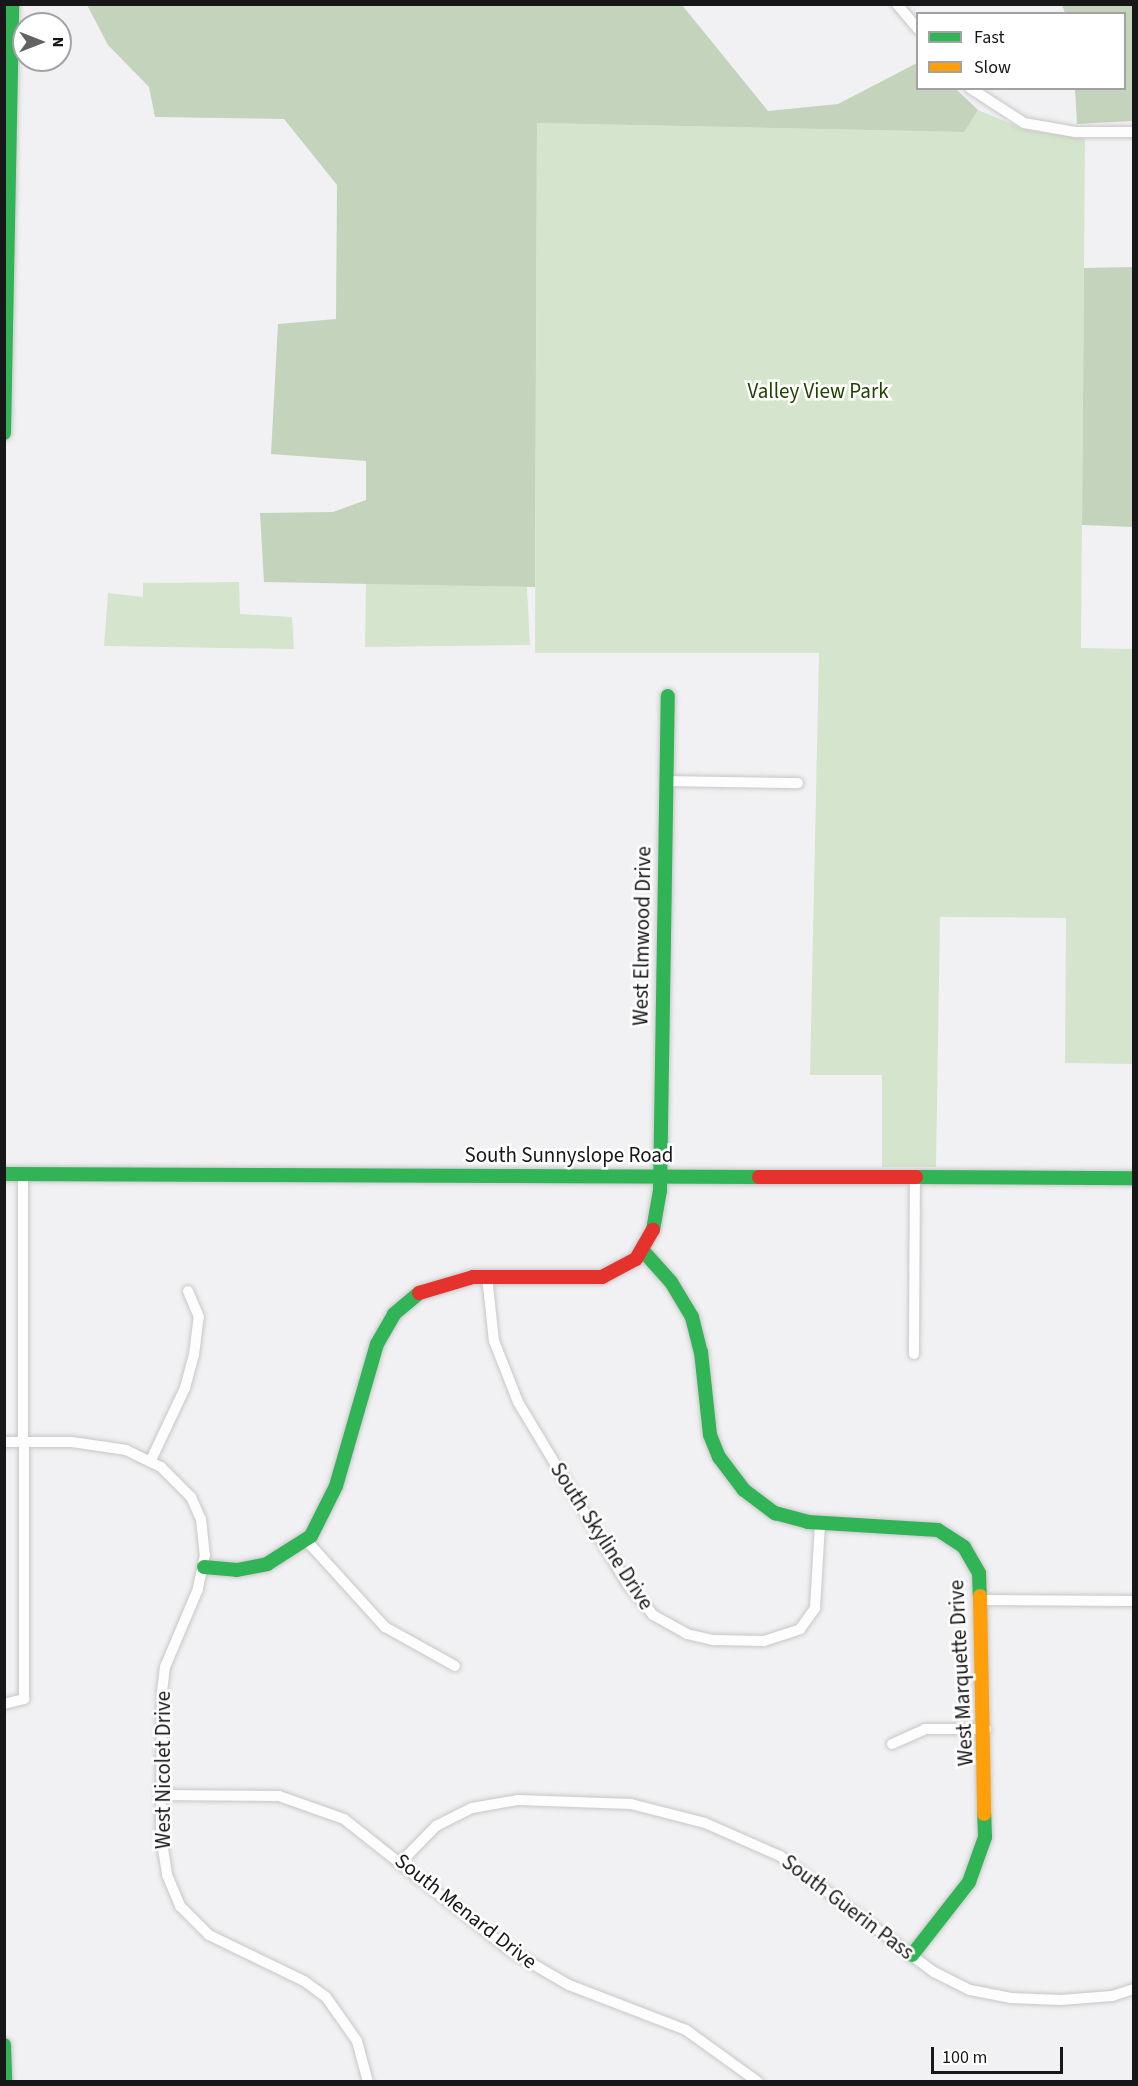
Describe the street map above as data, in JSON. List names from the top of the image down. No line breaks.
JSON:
{"streets":{"street":["West Elmwood Drive","South Sunnyslope Road","South Skyline Drive","West Marquette Drive","West Nicolet Drive","South Guerin Pass","South Menard Drive"]},"crossings":[["West Elmwood Drive","South Sunnyslope Road"],["West Elmwood Drive","West Marquette Drive"],["South Skyline Drive","West Marquette Drive"],["West Marquette Drive","South Guerin Pass"],["West Nicolet Drive","South Menard Drive"],["South Guerin Pass","South Menard Drive"]],"parks":["Valley View Park"],"legend":["Fast","Slow"],"scale_bar":"100 m","north":"right"}
